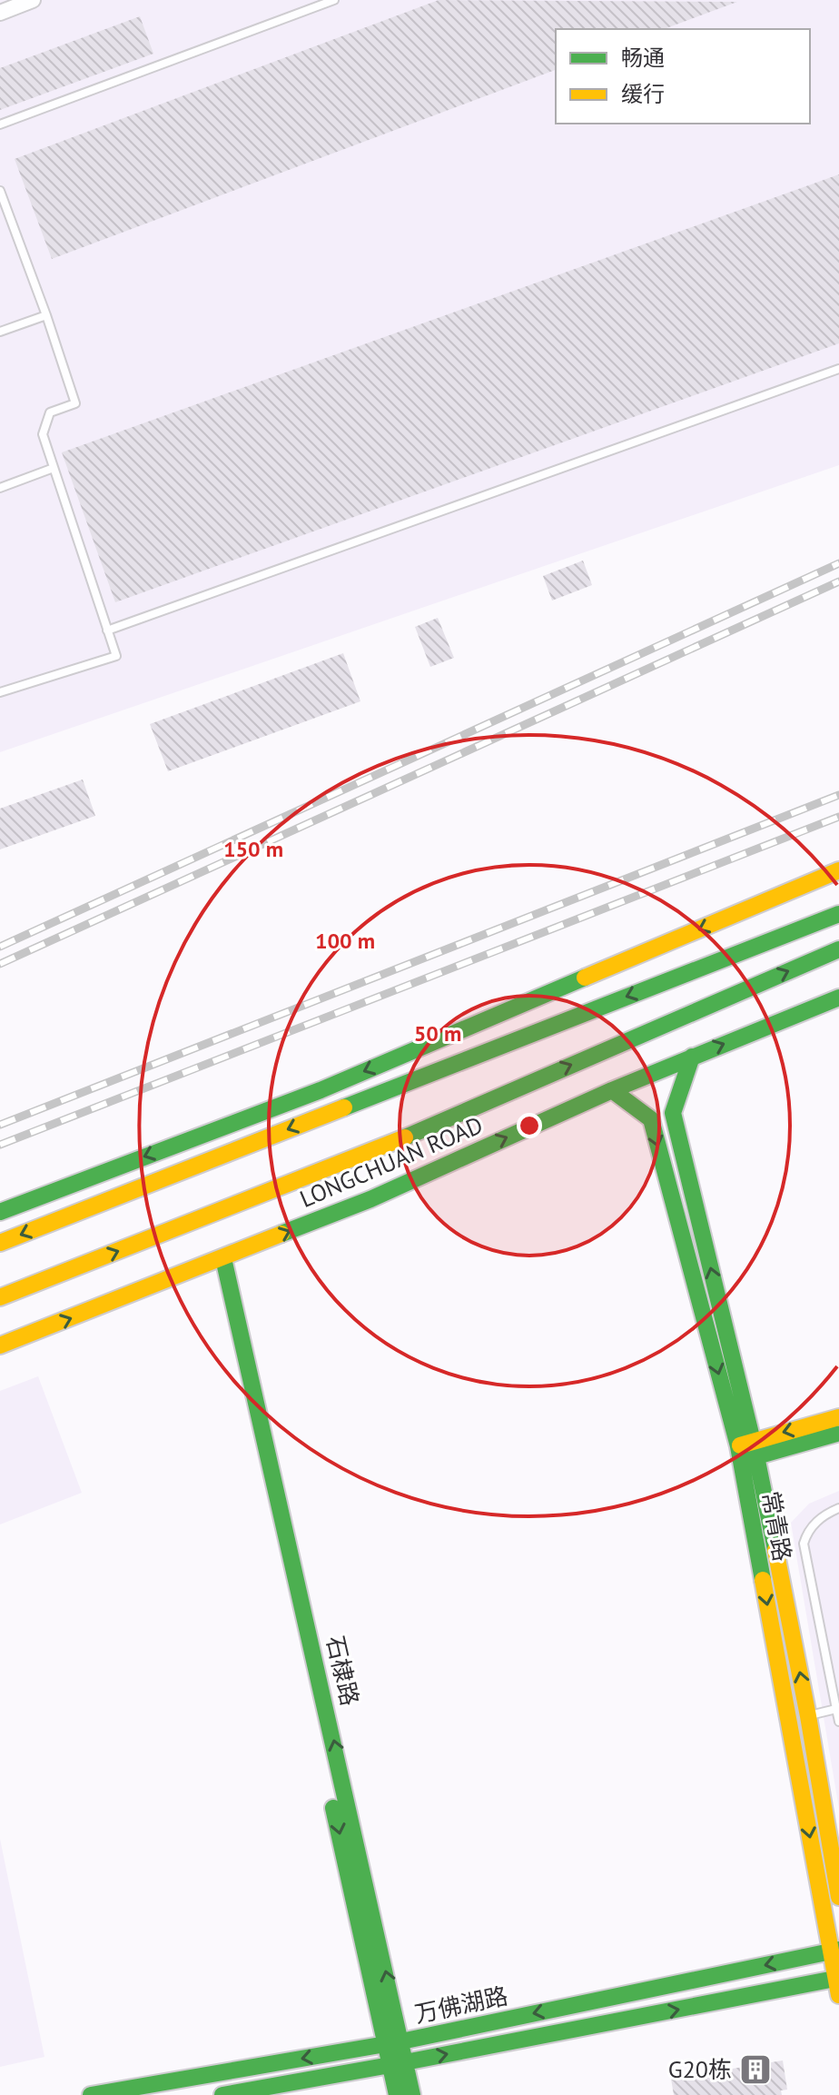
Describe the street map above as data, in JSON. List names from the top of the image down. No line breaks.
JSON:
{"streets":{"main road":["LONGCHUAN ROAD","常青路","石棣路","万佛湖路"]},"crossings":[["LONGCHUAN ROAD","常青路"],["LONGCHUAN ROAD","石棣路"],["常青路","万佛湖路"],["石棣路","万佛湖路"]],"places":{"building":["G20栋"]},"legend":["畅通","缓行"],"rings":["150 m","100 m","50 m"]}
